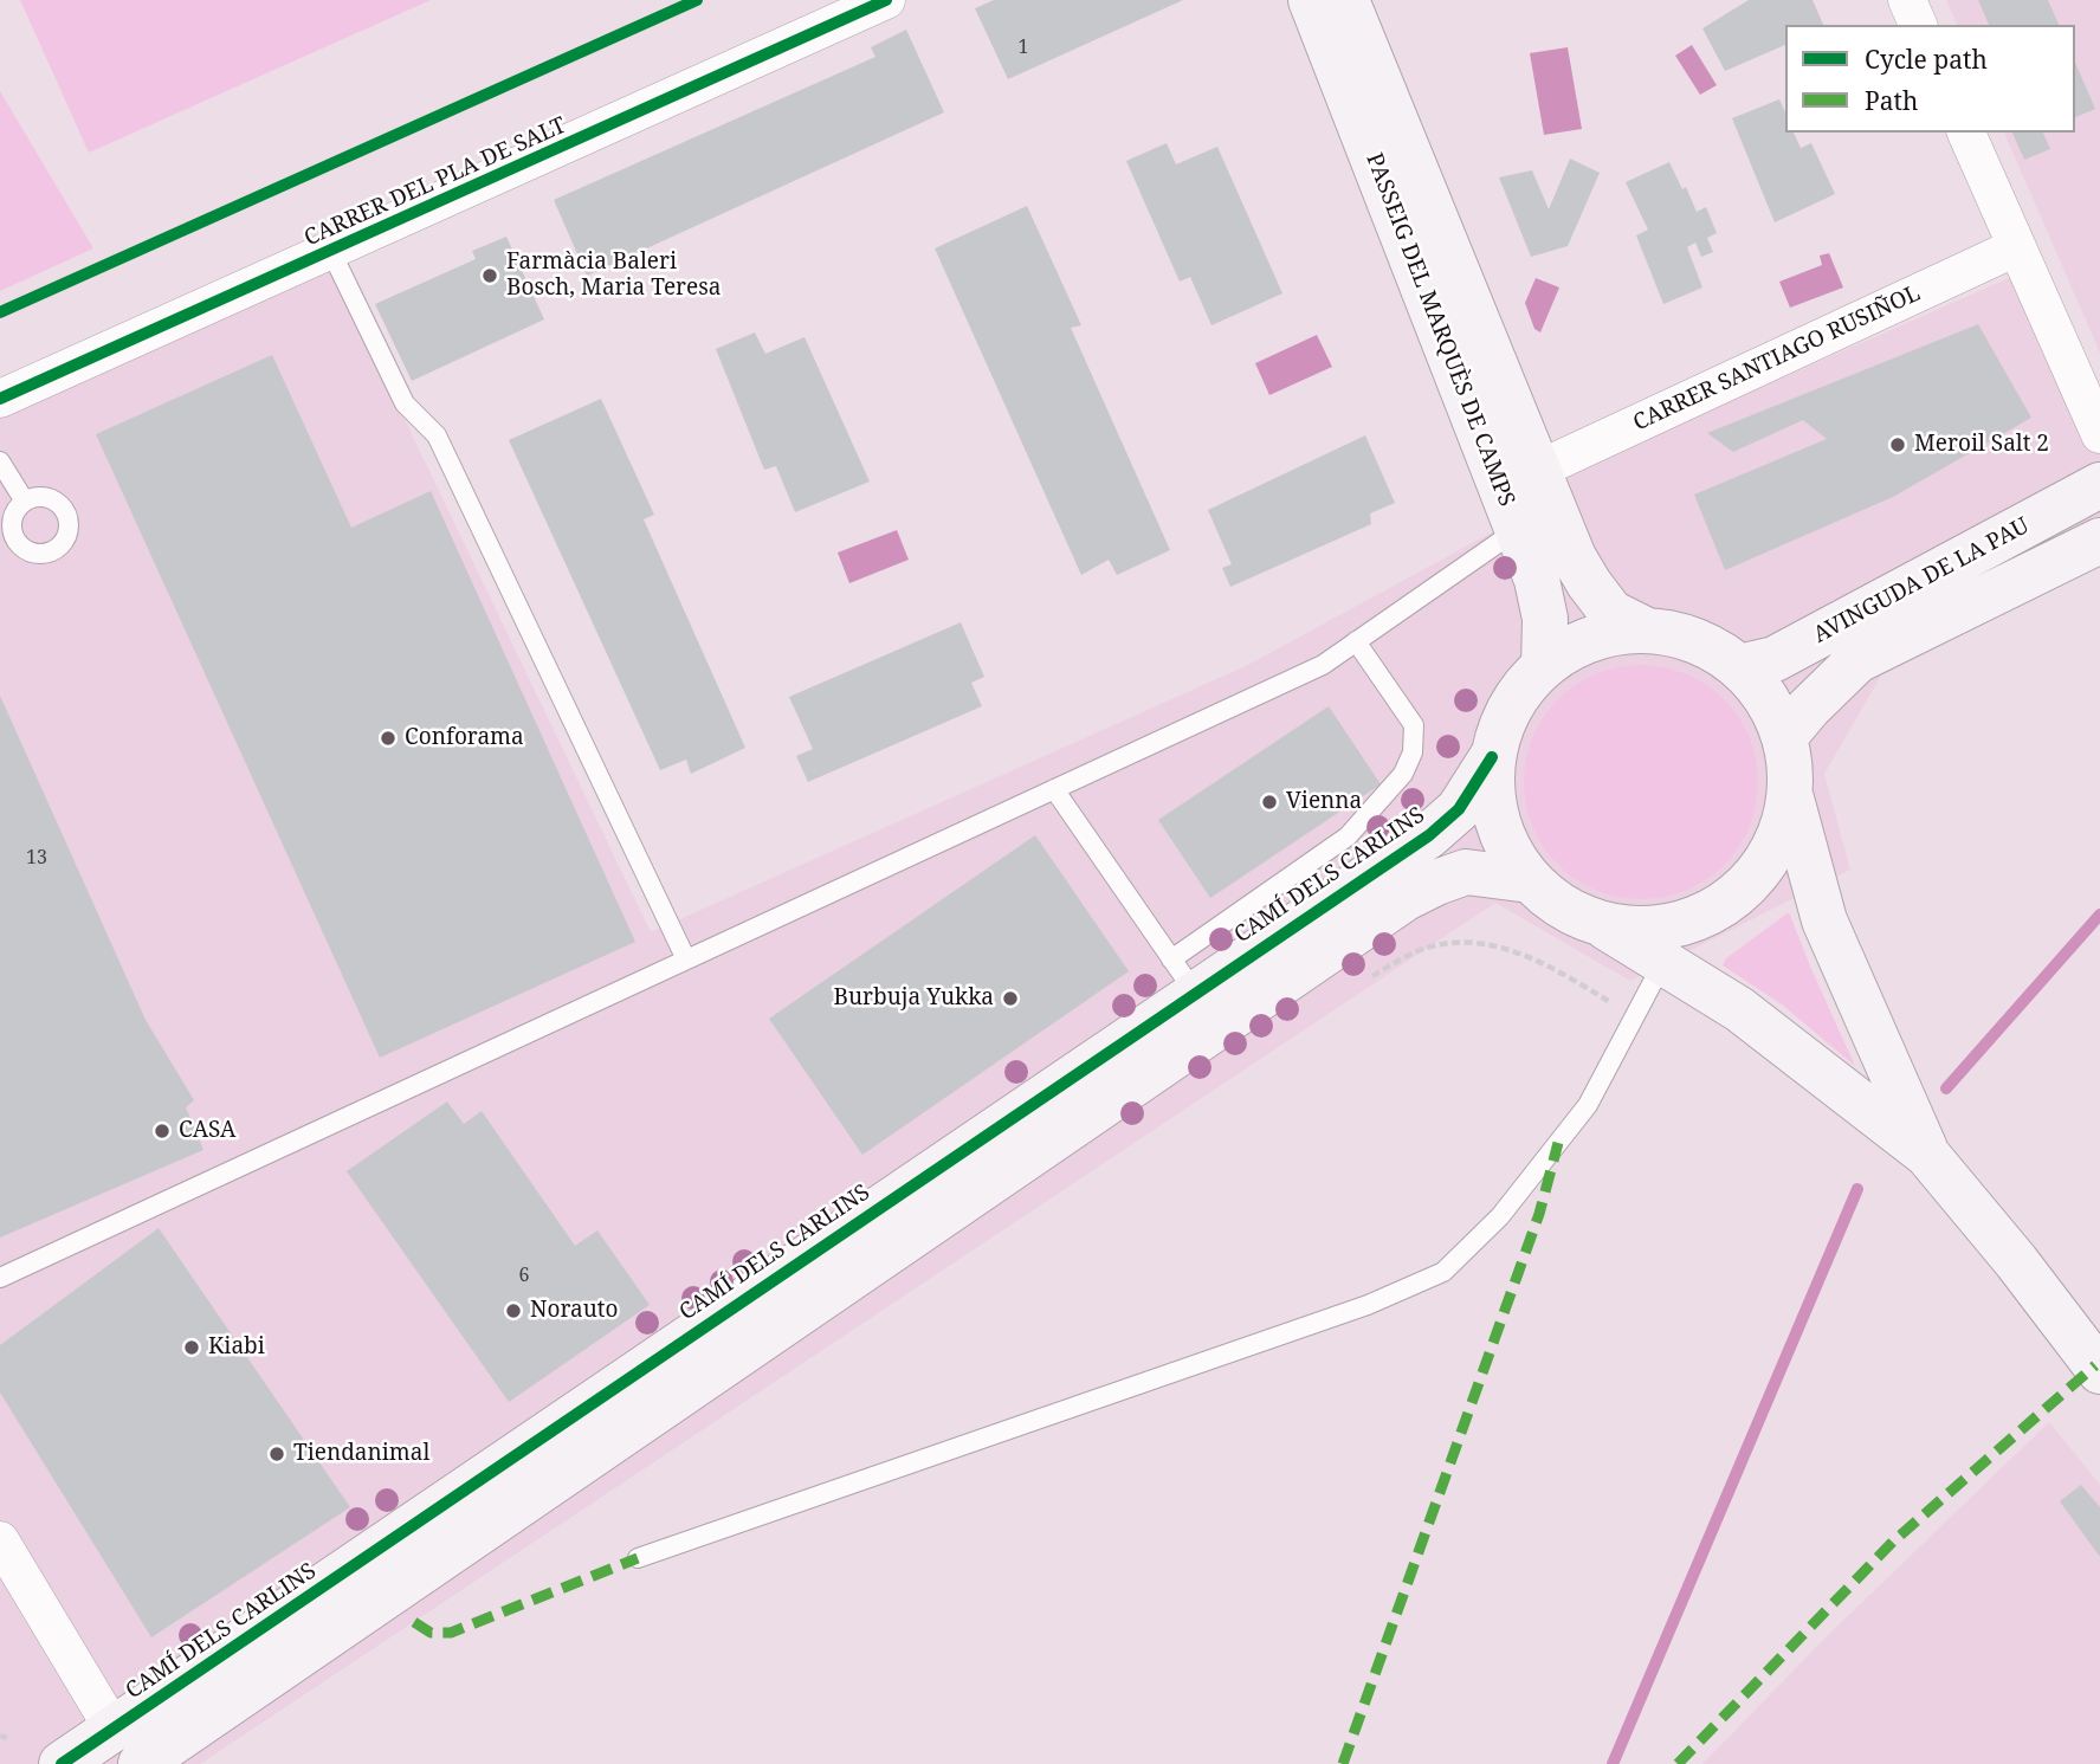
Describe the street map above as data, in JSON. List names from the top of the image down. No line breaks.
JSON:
{"streets":{"street":["CARRER DEL PLA DE SALT","PASSEIG DEL MARQUÈS DE CAMPS","CARRER SANTIAGO RUSIÑOL","AVINGUDA DE LA PAU","CAMÍ DELS CARLINS"]},"crossings":[["PASSEIG DEL MARQUÈS DE CAMPS","CARRER SANTIAGO RUSIÑOL"]],"places":["Farmàcia Baleri Bosch, Maria Teresa","Meroil Salt 2","Conforama","Vienna","Burbuja Yukka","CASA","Norauto","Kiabi","Tiendanimal"],"house_numbers":["1","13","6"],"legend":["Cycle path","Path"]}
